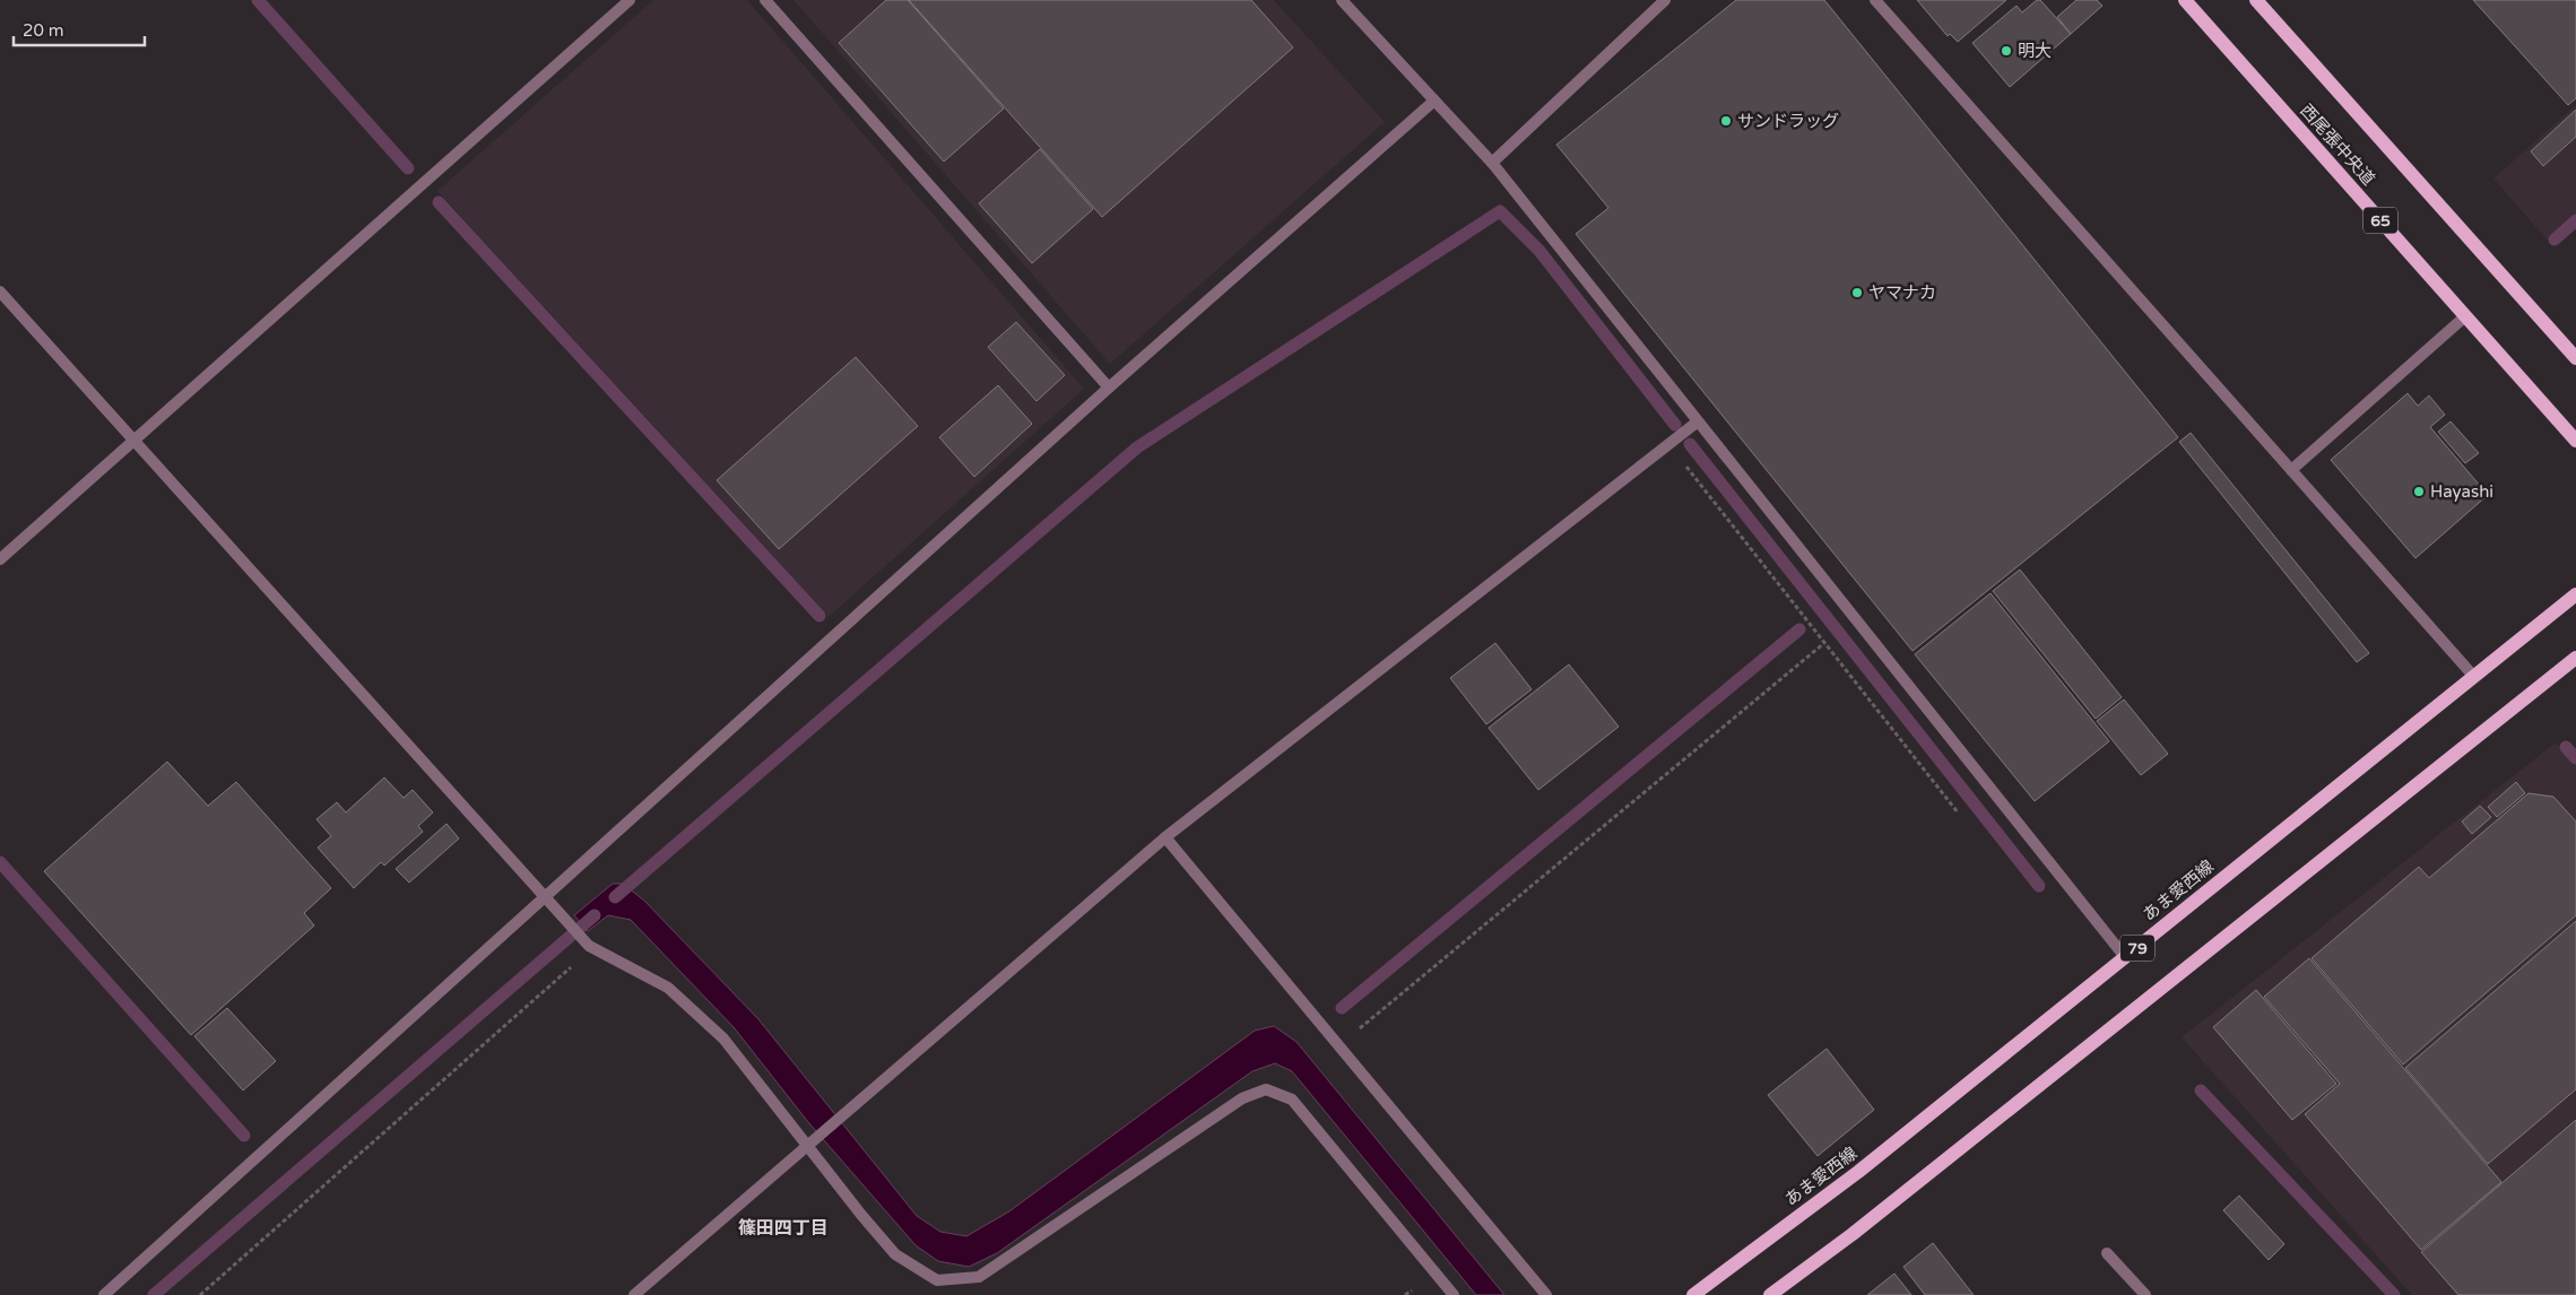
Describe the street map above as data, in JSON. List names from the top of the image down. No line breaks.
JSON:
{"streets":{"main road":["西尾張中央道","65","あま愛西線","79"]},"districts":["篠田四丁目"],"places":["明大","サンドラッグ","ヤマナカ","Hayashi"],"scale_bar":"20 m"}
